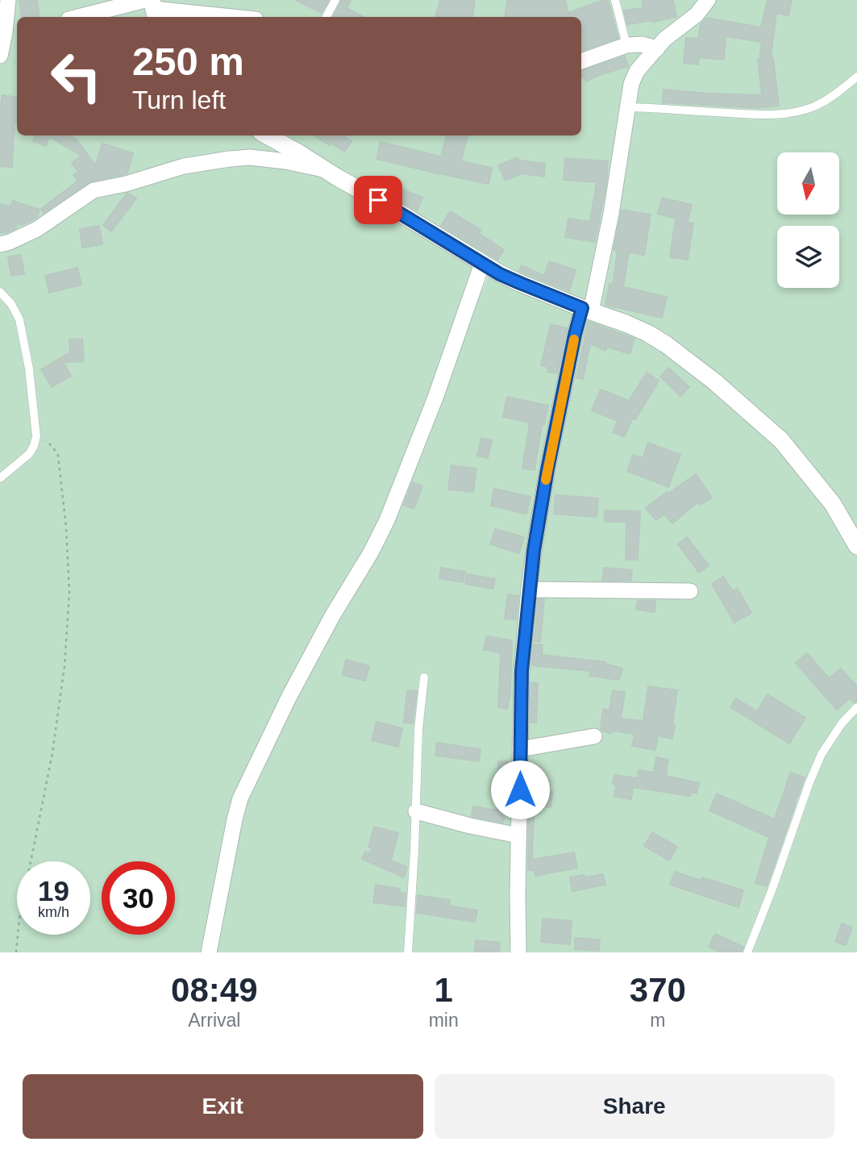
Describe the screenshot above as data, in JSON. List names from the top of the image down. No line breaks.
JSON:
{"north":"bottom","page":{"turn":["250 m","Turn left"],"speed":"19 km/h","limit":"30","eta":["08:49","Arrival","1","min","370","m"],"buttons":["Exit","Share"]}}
